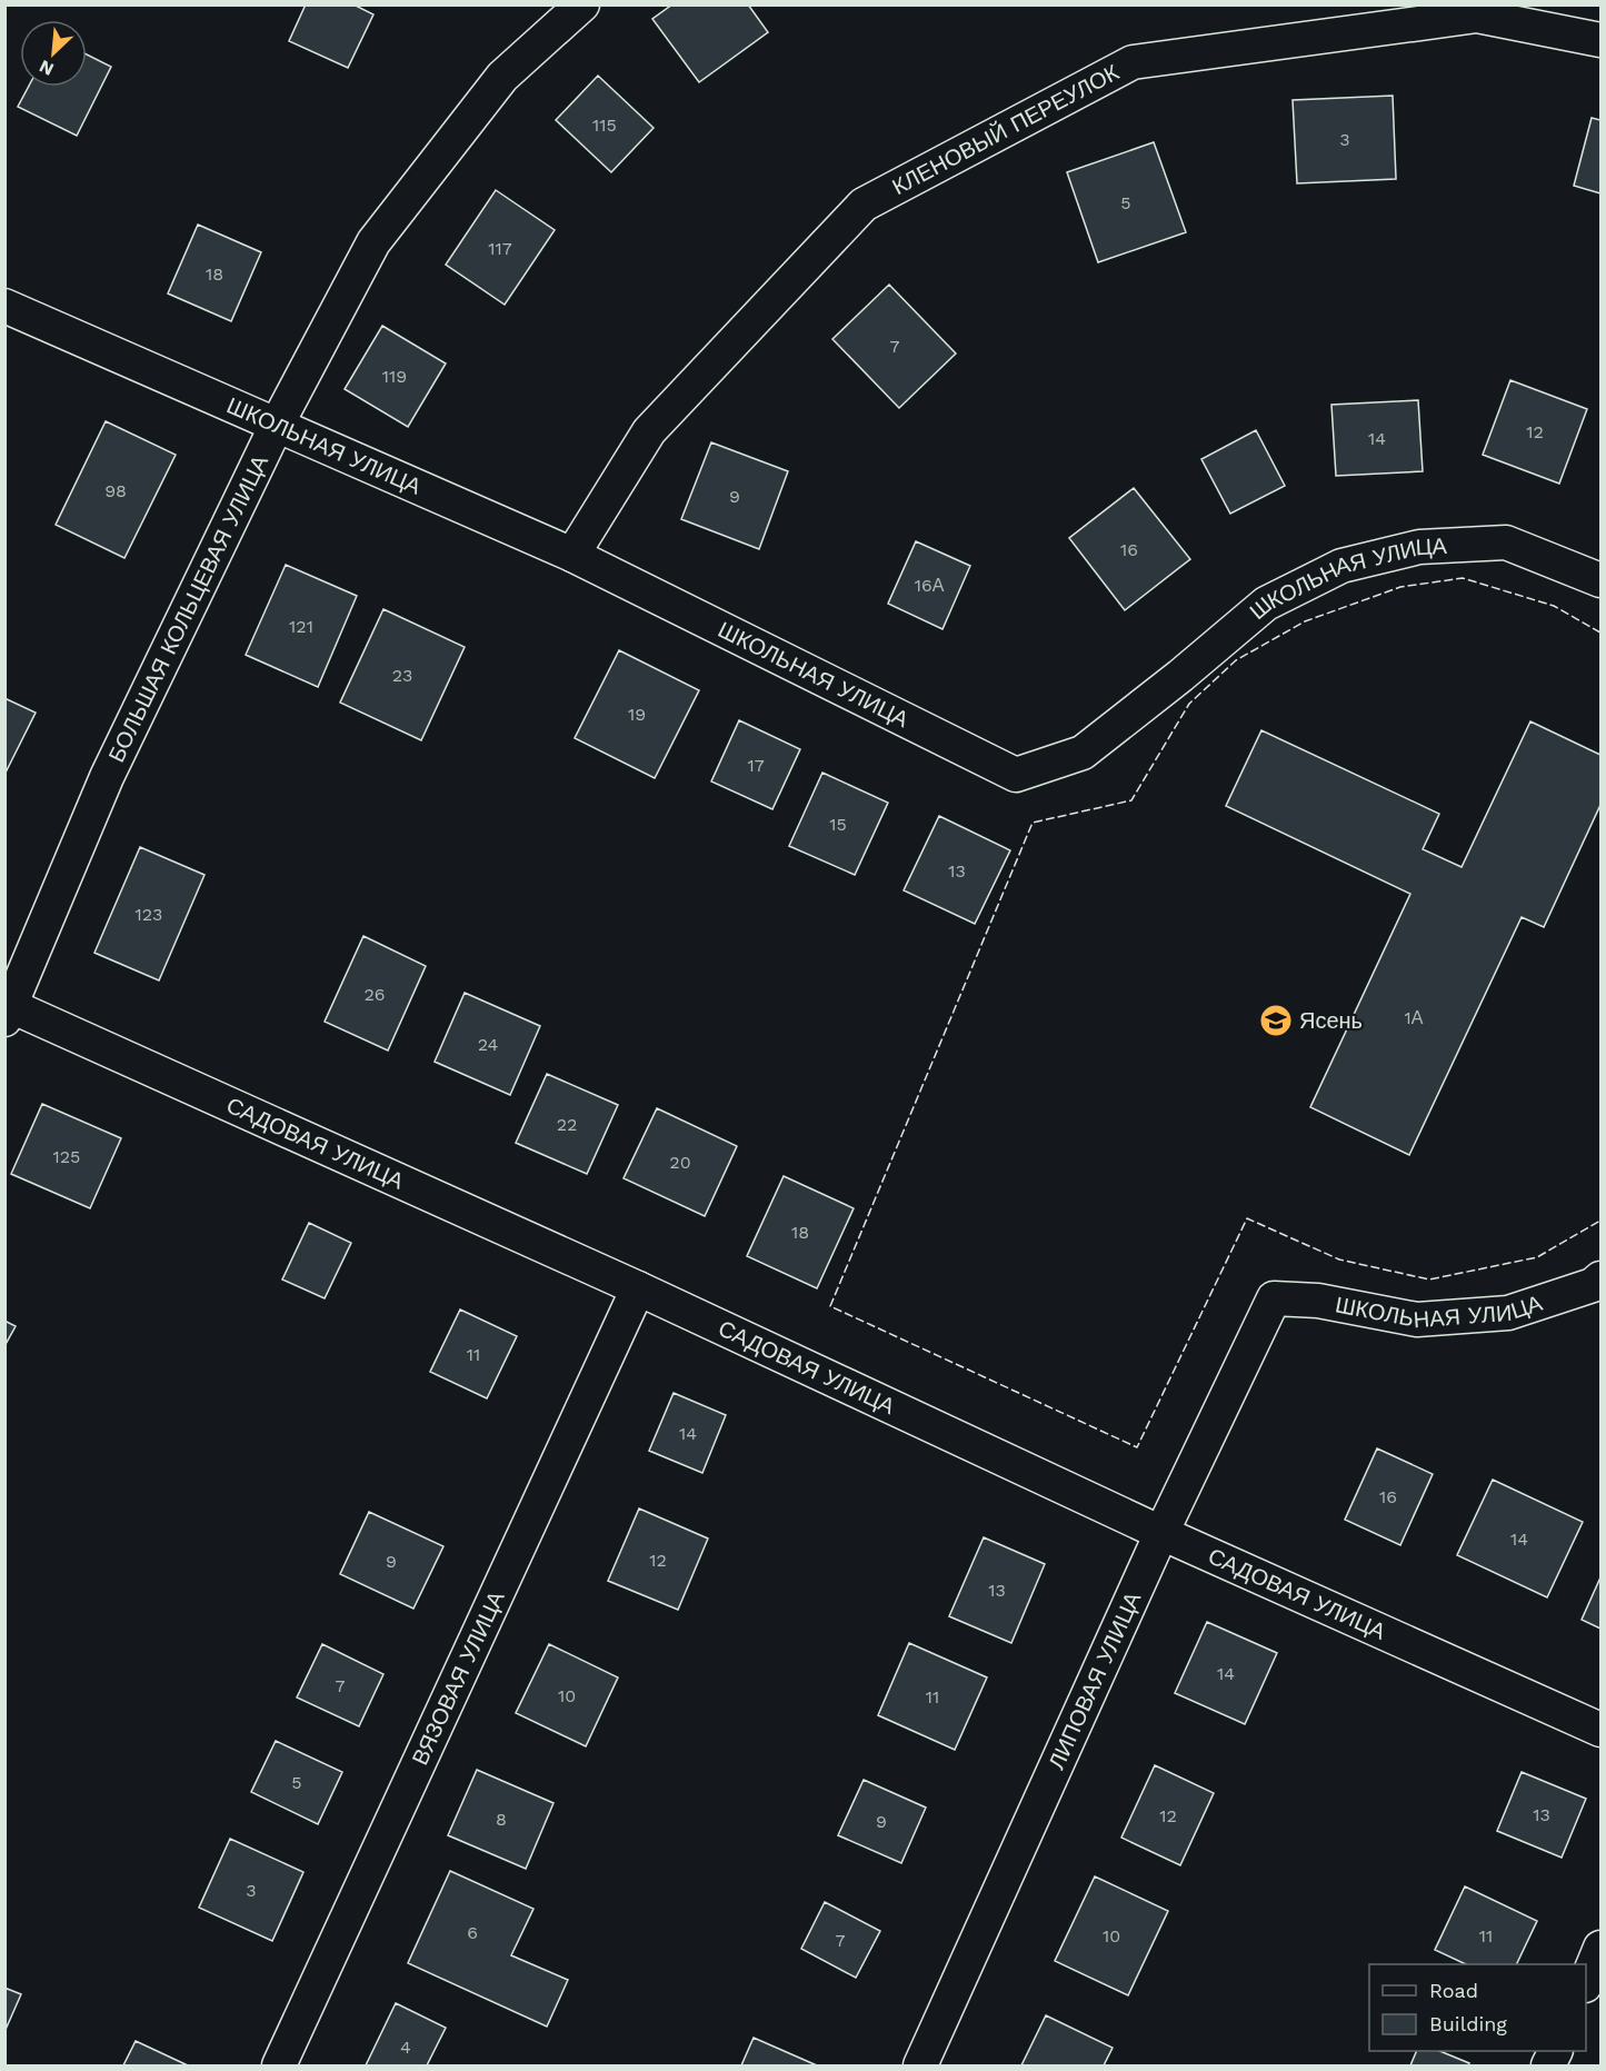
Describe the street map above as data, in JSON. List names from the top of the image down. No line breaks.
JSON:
{"streets":{"street":["КЛЕНОВЫЙ ПЕРЕУЛОК","ШКОЛЬНАЯ УЛИЦА","БОЛЬШАЯ КОЛЬЦЕВАЯ УЛИЦА","САДОВАЯ УЛИЦА","ВЯЗОВАЯ УЛИЦА","ЛИПОВАЯ УЛИЦА"]},"crossings":[["КЛЕНОВЫЙ ПЕРЕУЛОК","ШКОЛЬНАЯ УЛИЦА"],["ШКОЛЬНАЯ УЛИЦА","БОЛЬШАЯ КОЛЬЦЕВАЯ УЛИЦА"],["ШКОЛЬНАЯ УЛИЦА","ЛИПОВАЯ УЛИЦА"],["БОЛЬШАЯ КОЛЬЦЕВАЯ УЛИЦА","САДОВАЯ УЛИЦА"],["САДОВАЯ УЛИЦА","ВЯЗОВАЯ УЛИЦА"],["САДОВАЯ УЛИЦА","ЛИПОВАЯ УЛИЦА"]],"places":{"school or university":["Ясень"]},"house_numbers":["115","3","5","117","18","7","119","12","14","98","9","16","16А","121","23","19","17","15","13","123","26","1А","24","22","125","20","18","11","14","16","14","12","9","13","14","7","10","11","5","13","12","8","9","3","6","10","11","7","4"],"legend":["Road","Building"],"north":"bottom left"}
